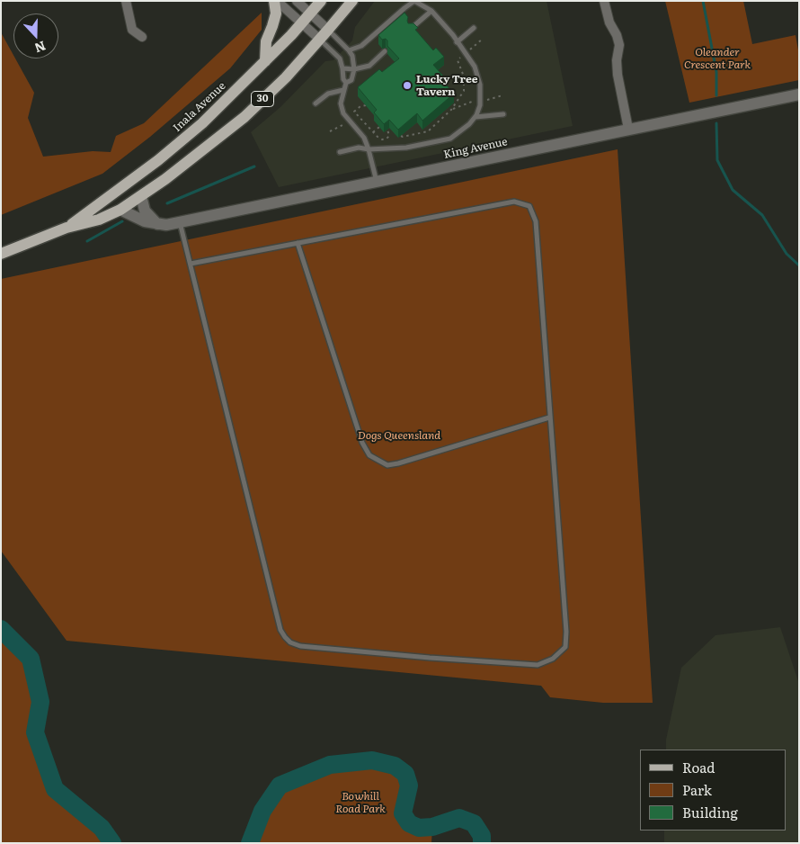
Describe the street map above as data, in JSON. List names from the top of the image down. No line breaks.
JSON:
{"streets":{"main road":["30","Inala Avenue"],"street":["King Avenue"]},"crossings":[["30","Inala Avenue"],["30","King Avenue"]],"parks":["Oleander Crescent Park","Dogs Queensland","Bowhill Road Park"],"places":["Lucky Tree Tavern"],"legend":["Road","Park","Building"],"north":"bottom"}
